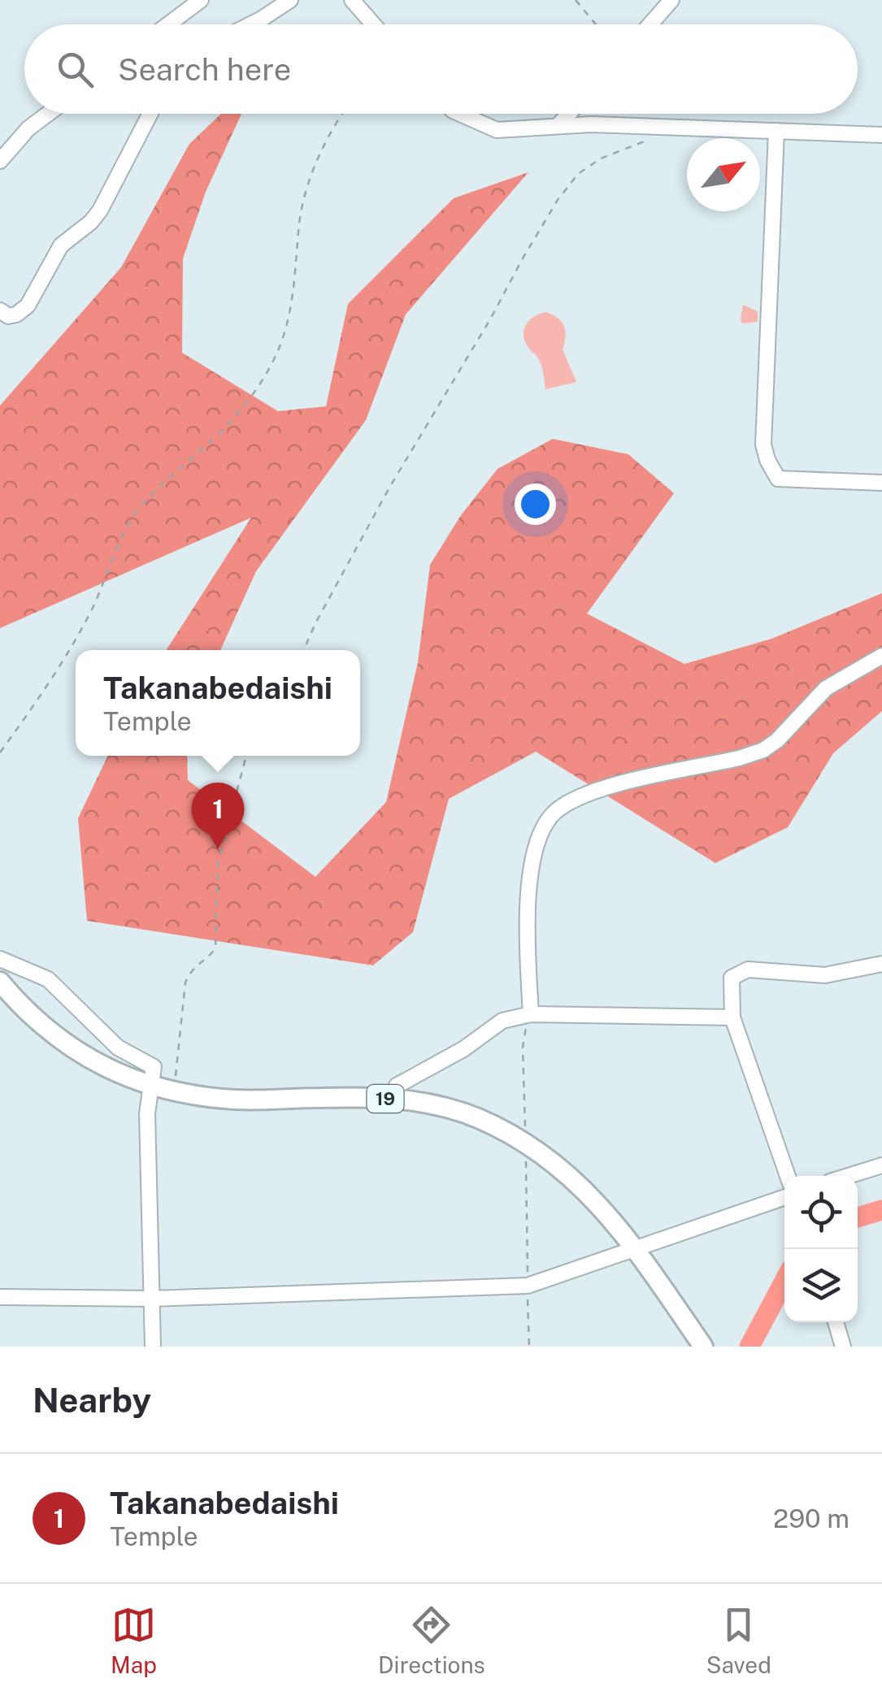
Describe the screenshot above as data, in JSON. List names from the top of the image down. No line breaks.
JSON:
{"streets":{"main road":["19"]},"north":"top right","page":{"search":"Search here","popup":["Takanabedaishi","Temple"],"pins":"1","heading":"Nearby","list":[{"mark":"1","name":"Takanabedaishi","note":"Temple","value":"290 m"}],"nav":["Map","Directions","Saved"]}}
